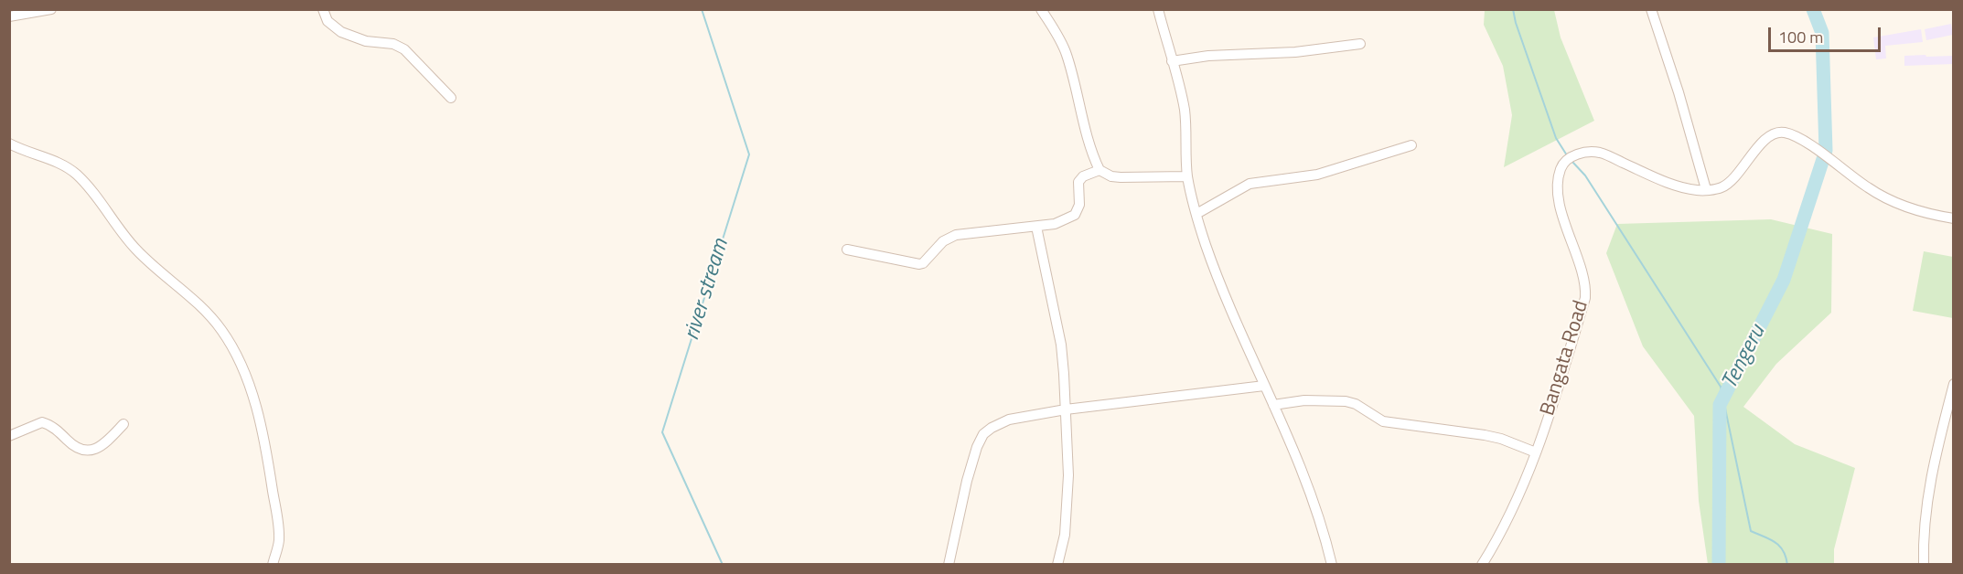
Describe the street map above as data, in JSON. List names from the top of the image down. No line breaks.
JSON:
{"streets":{"street":["Bangata Road"]},"water":["river stream","Tengeru"],"scale_bar":"100 m"}
